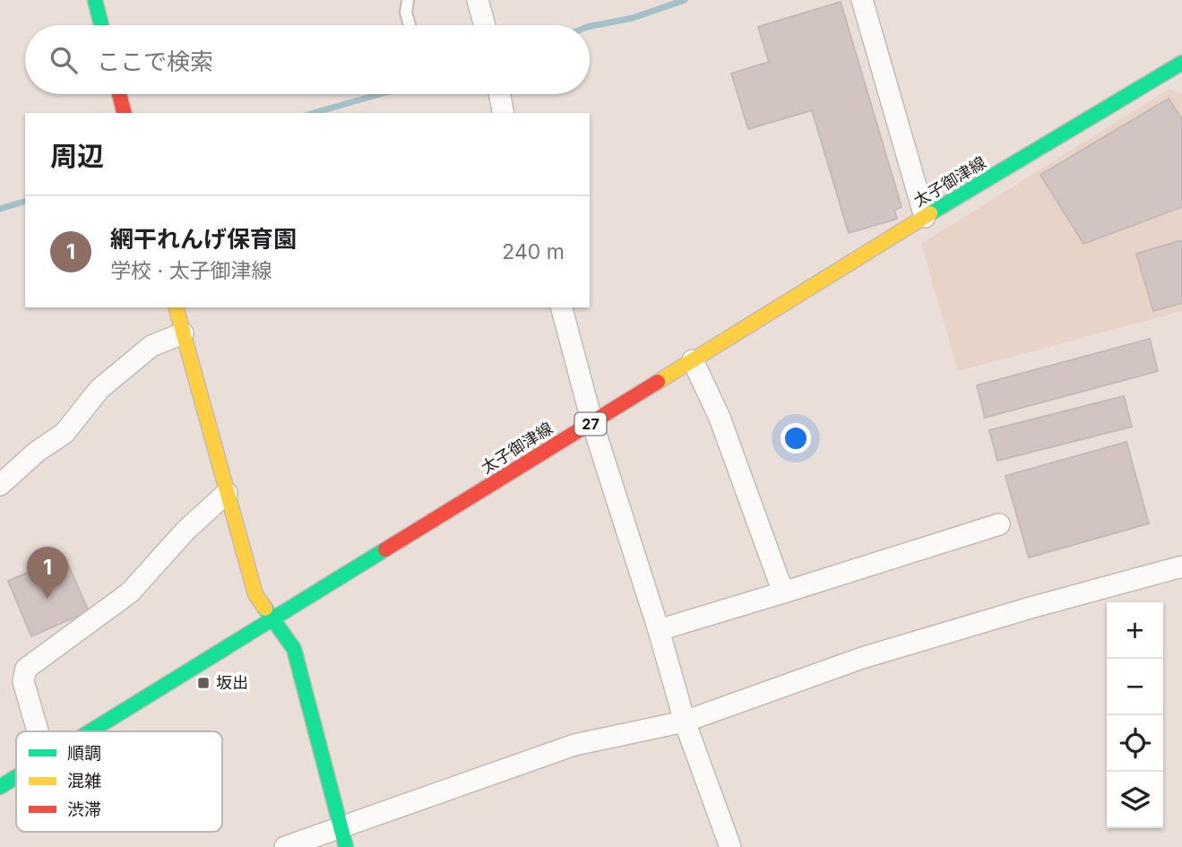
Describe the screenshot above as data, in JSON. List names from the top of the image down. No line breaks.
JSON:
{"streets":{"main road":["太子御津線","27"]},"places":{"transit":["坂出"]},"legend":["順調","混雑","渋滞"],"page":{"search":"ここで検索","heading":"周辺","list":[{"mark":"1","name":"網干れんげ保育園","note":"学校 · 太子御津線","value":"240 m"}],"pins":"1","map_buttons":["+","−"]}}
